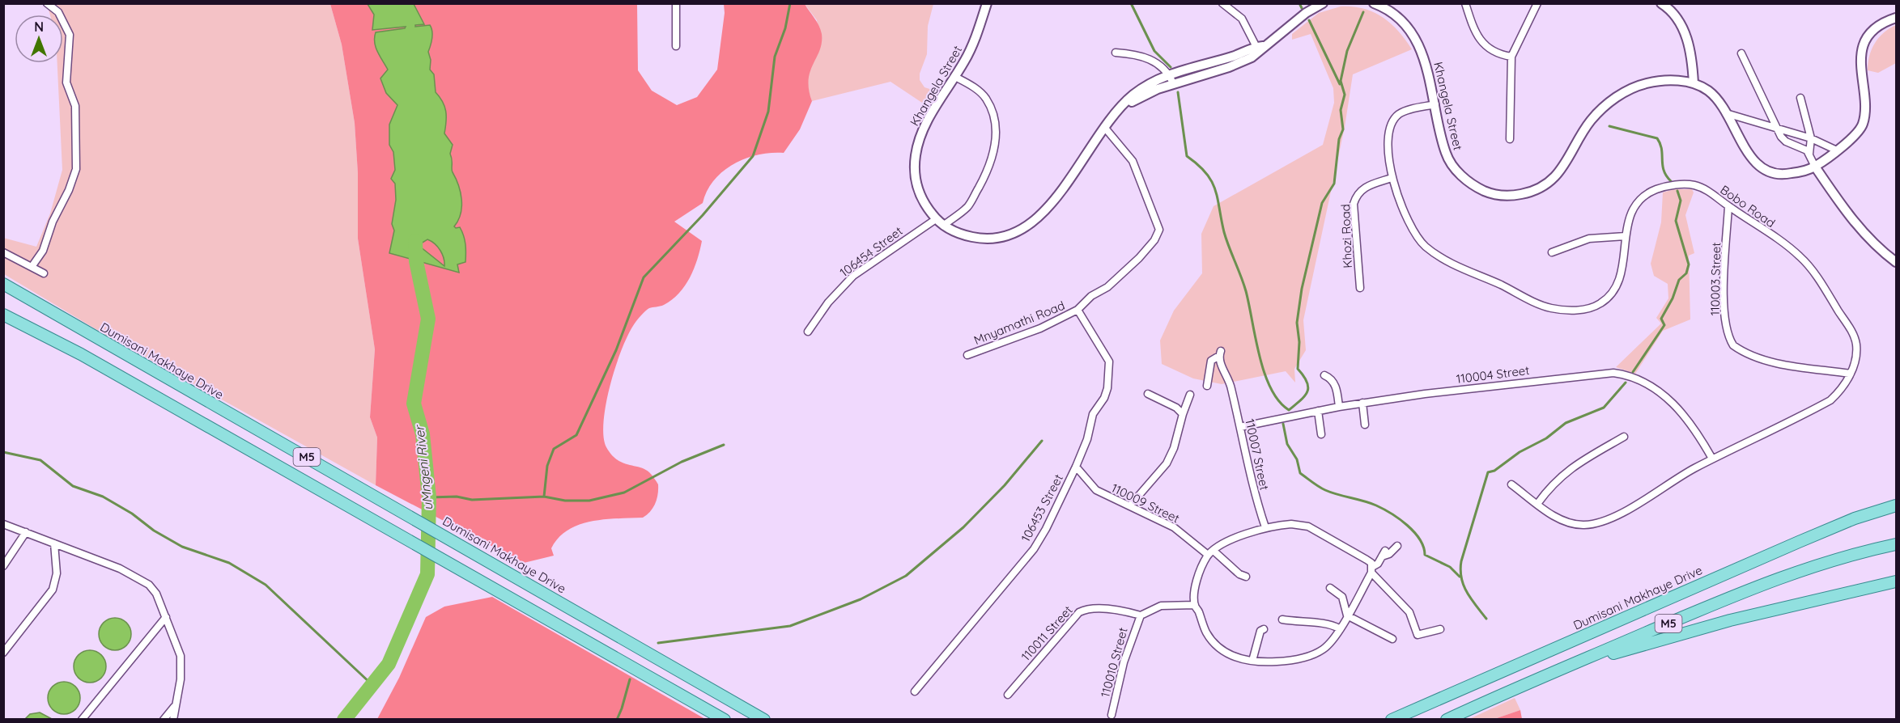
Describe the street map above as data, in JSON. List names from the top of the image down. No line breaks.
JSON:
{"streets":{"main road":["Dumisani Makhaye Drive","M5"],"street":["Khangela Street","Bobo Road","Khozi Road","106454 Street","110003 Street","Mnyamathi Road","110004 Street","110007 Street","110009 Street","106453 Street","110011 Street","110010 Street"]},"crossings":[["Khangela Street","Bobo Road"],["Khangela Street","106454 Street"],["Khangela Street","Mnyamathi Road"],["Bobo Road","Khozi Road"],["Bobo Road","110003 Street"],["Bobo Road","110004 Street"],["Mnyamathi Road","106453 Street"],["110004 Street","110007 Street"],["110007 Street","110009 Street"],["110007 Street","110010 Street"],["110009 Street","106453 Street"],["110009 Street","110010 Street"],["110011 Street","110010 Street"]],"water":["uMngeni River"],"north":"top"}
